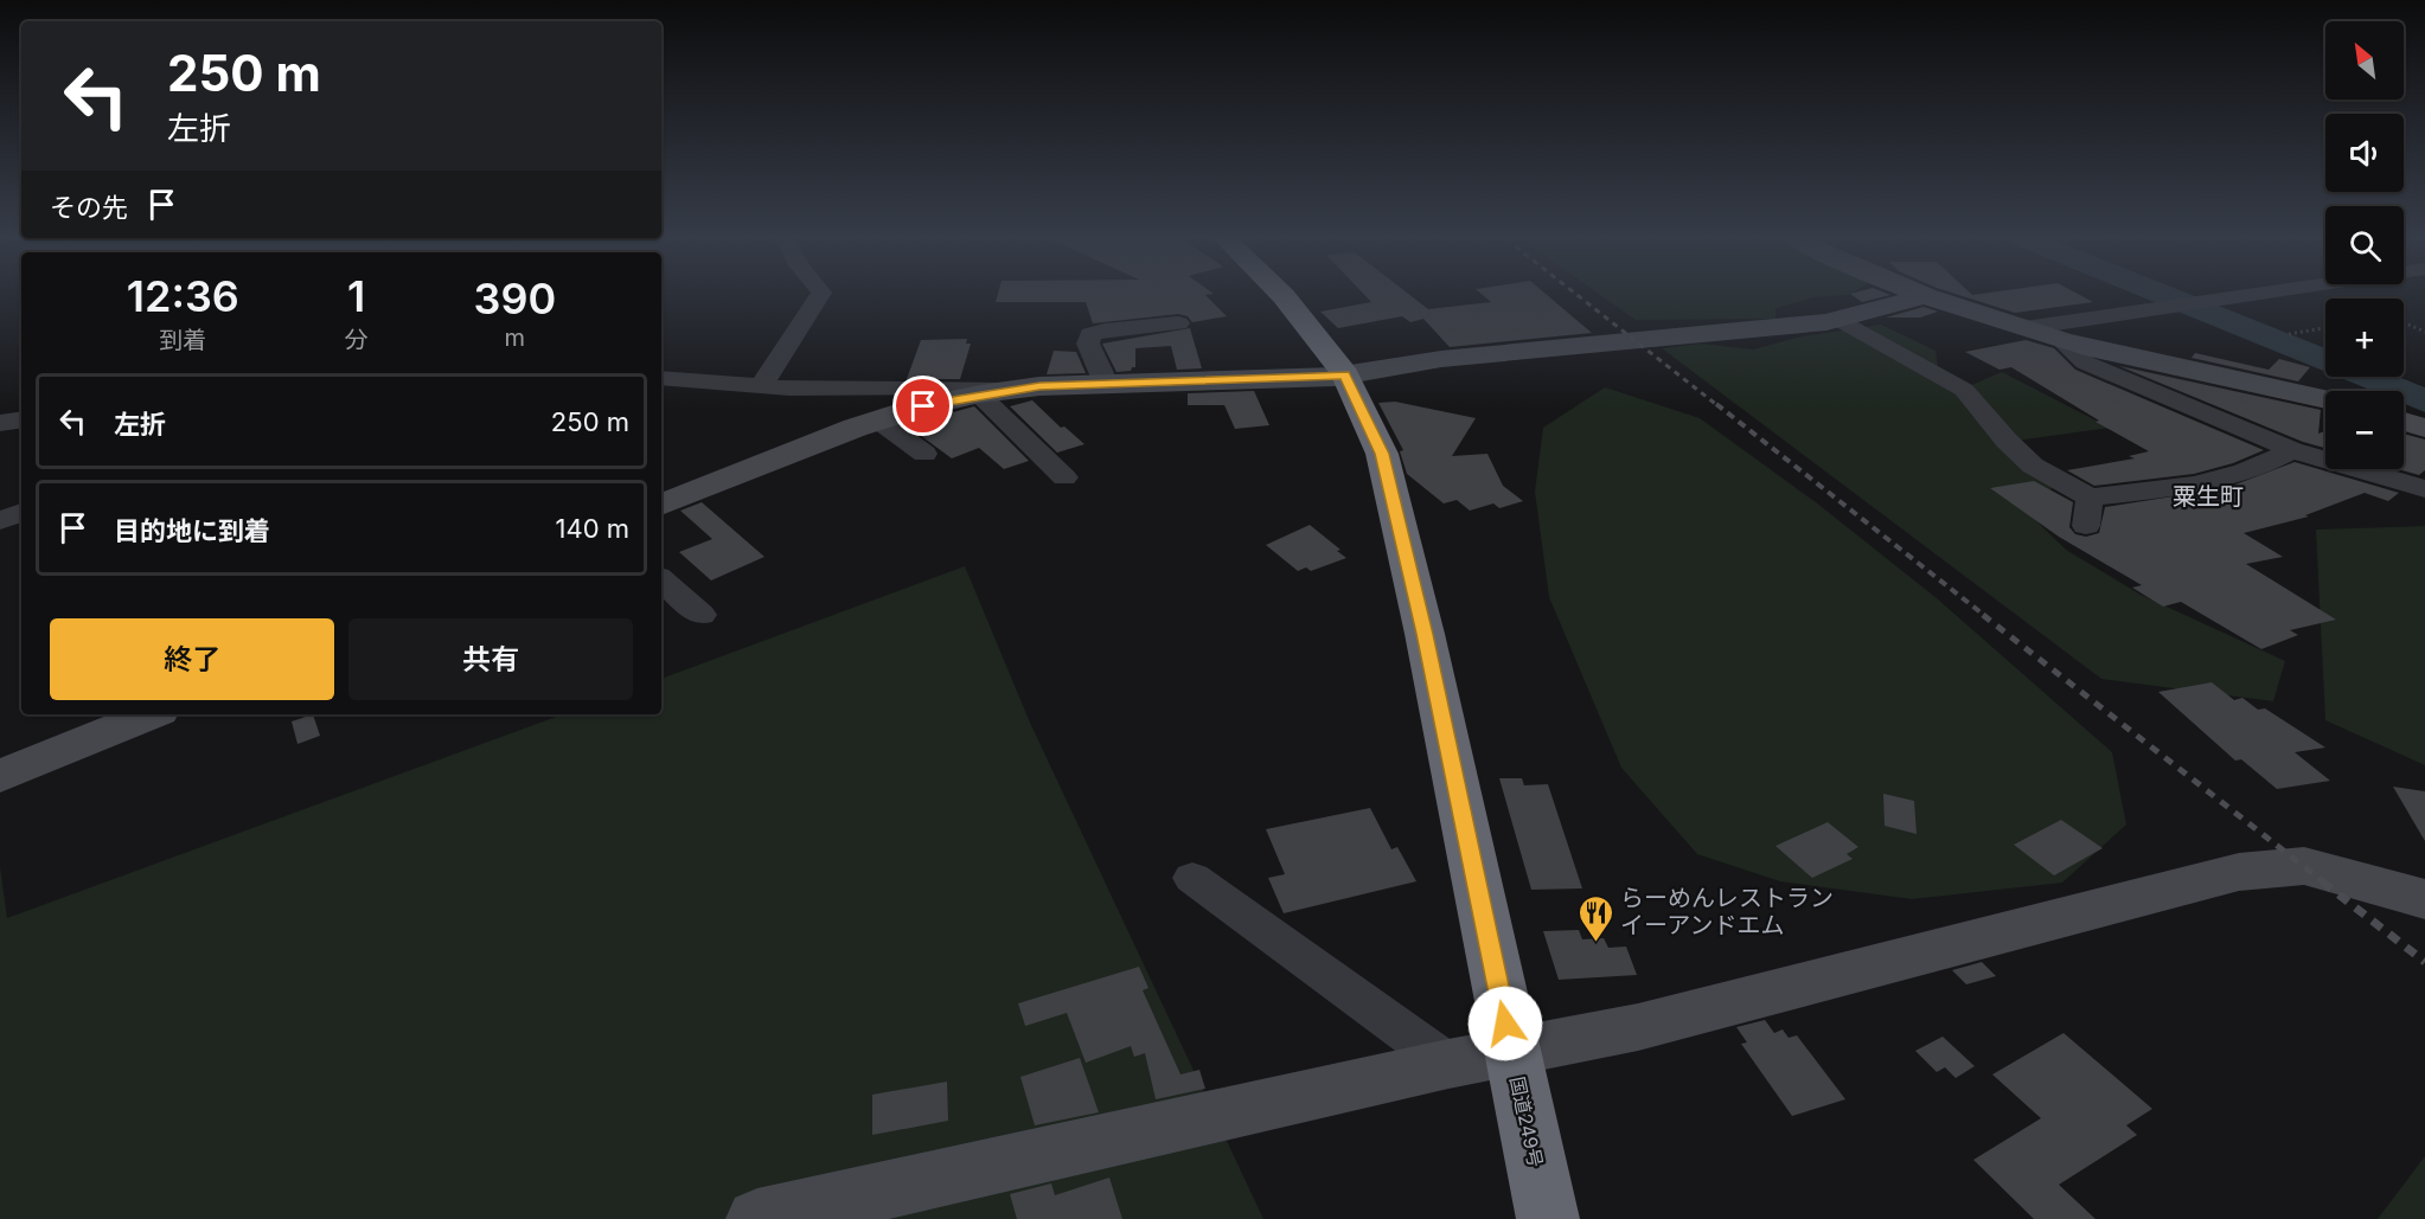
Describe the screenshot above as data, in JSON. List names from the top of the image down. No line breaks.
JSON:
{"streets":{"highway":["国道249号"]},"districts":["粟生町"],"places":{"restaurant":["らーめんレストラン イーアンドエム"]},"north":"top left","page":{"map_buttons":["+","−"],"turn":["250 m","左折"],"then":"その先","eta":["12:36","到着","1","分","390","m"],"list":[{"name":"左折","value":"250 m"},{"name":"目的地に到着","value":"140 m"}],"buttons":["終了","共有"]}}
